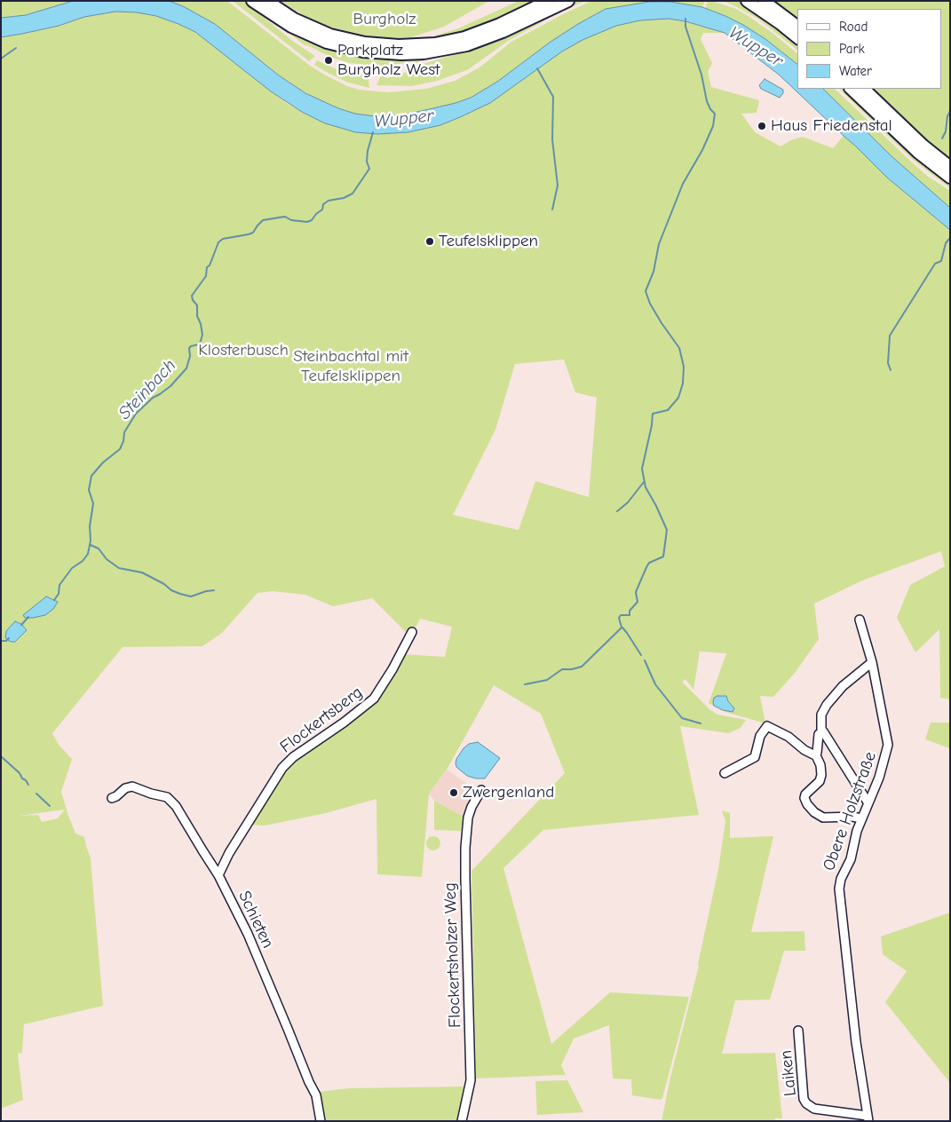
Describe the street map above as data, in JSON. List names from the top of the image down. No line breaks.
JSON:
{"streets":{"street":["Flockertsberg","Obere Holzstraße","Schieten","Flockertsholzer Weg","Laiken"]},"crossings":[["Flockertsberg","Schieten"],["Obere Holzstraße","Laiken"]],"water":["Wupper","Steinbach"],"parks":["Burgholz","Klosterbusch","Steinbachtal mit Teufelsklippen"],"places":["Parkplatz Burgholz West","Haus Friedenstal","Teufelsklippen","Zwergenland"],"legend":["Road","Park","Water"]}
